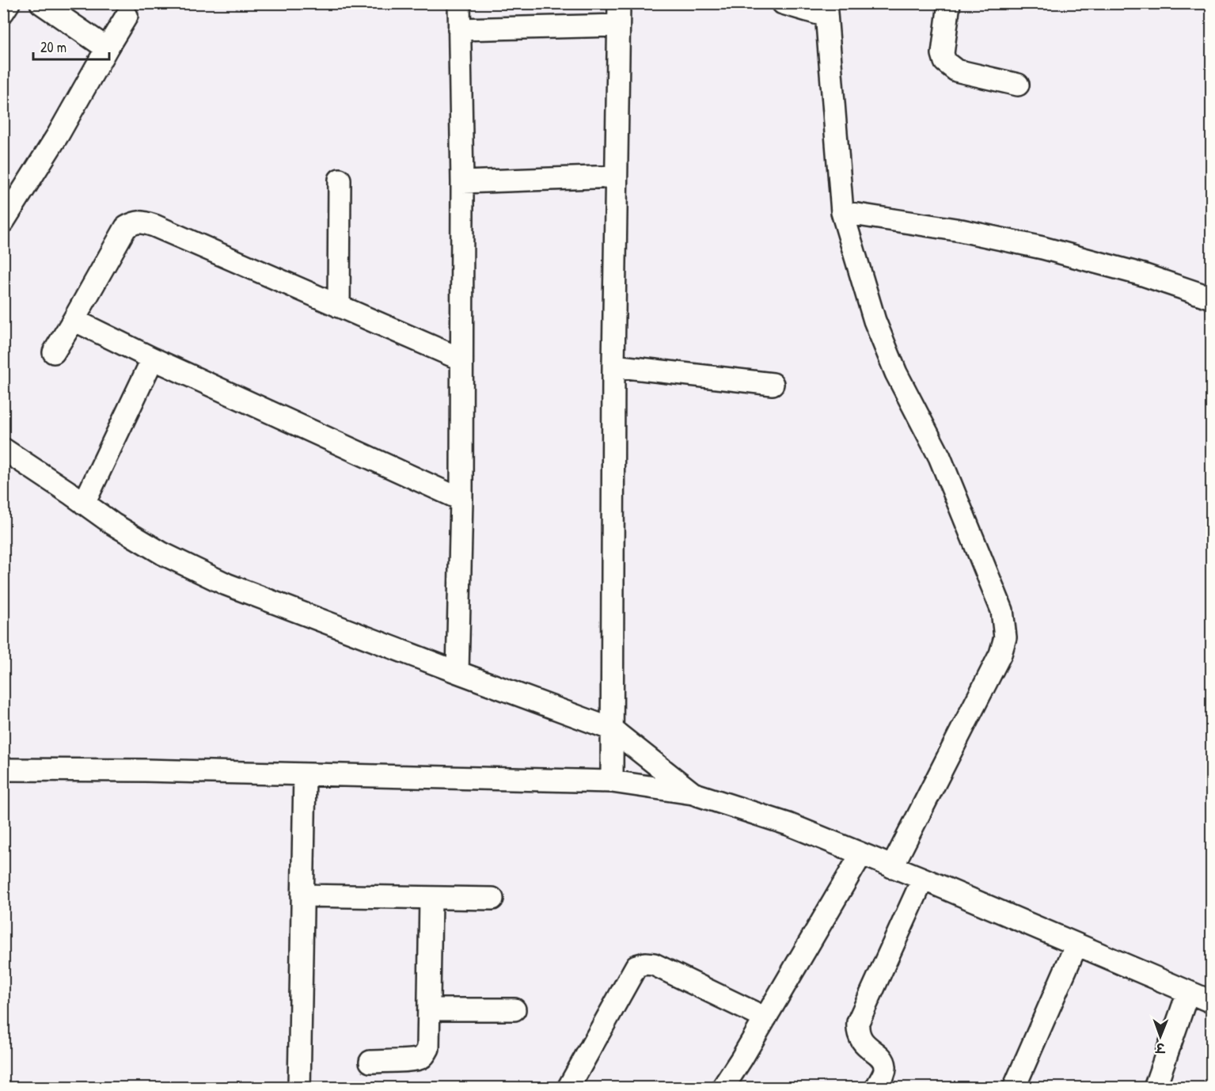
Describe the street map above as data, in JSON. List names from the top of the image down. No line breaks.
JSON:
{"scale_bar":"20 m","north":"bottom"}
